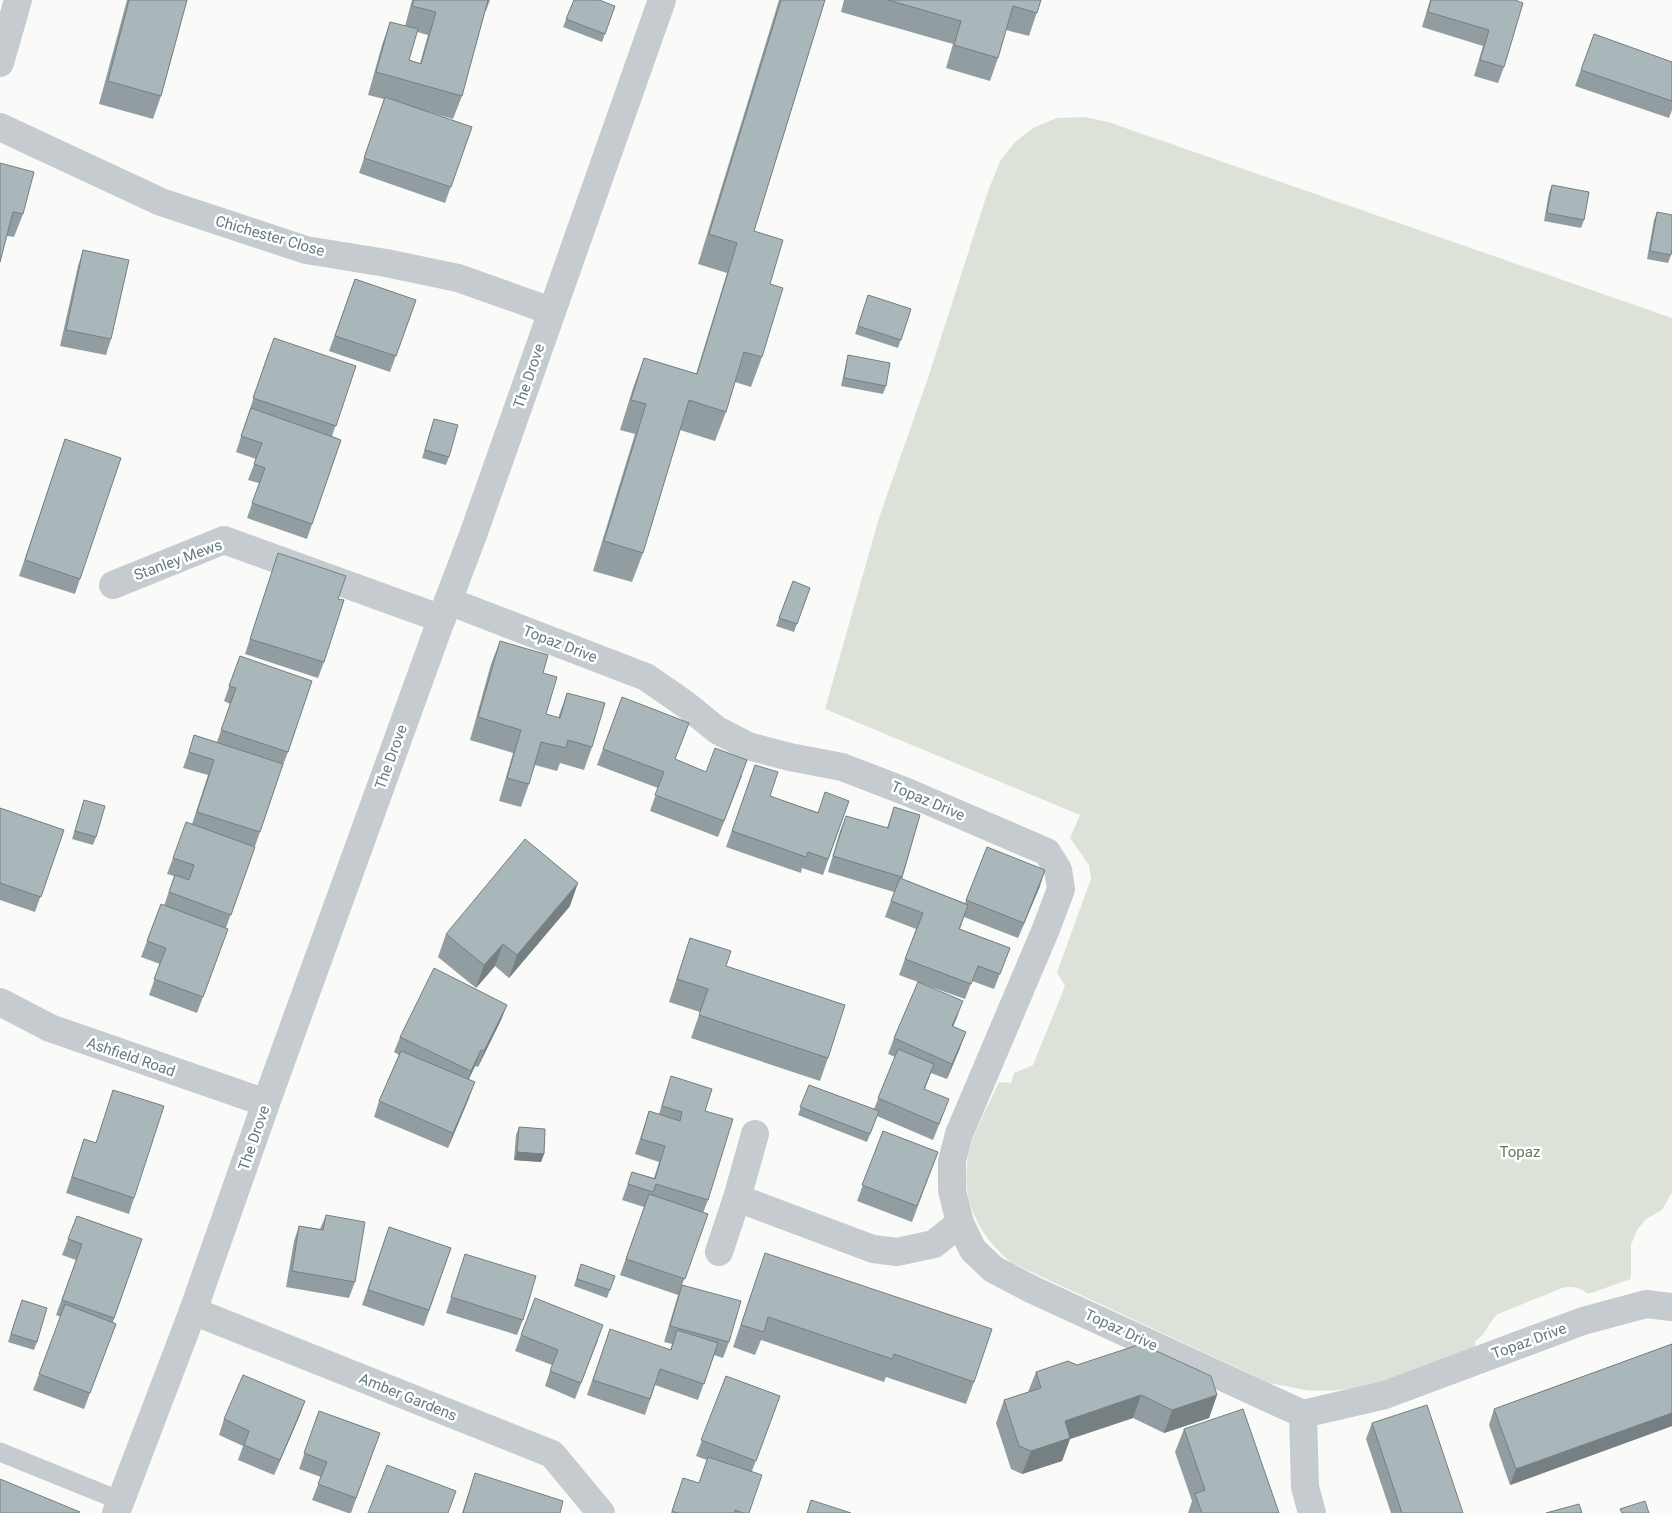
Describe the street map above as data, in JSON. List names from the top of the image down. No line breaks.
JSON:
{"streets":{"street":["Chichester Close","The Drove","Stanley Mews","Topaz Drive","Ashfield Road","Amber Gardens"]},"crossings":[["Chichester Close","The Drove"],["The Drove","Stanley Mews"],["The Drove","Topaz Drive"],["The Drove","Ashfield Road"],["The Drove","Amber Gardens"],["Stanley Mews","Topaz Drive"]],"parks":["Topaz"]}
